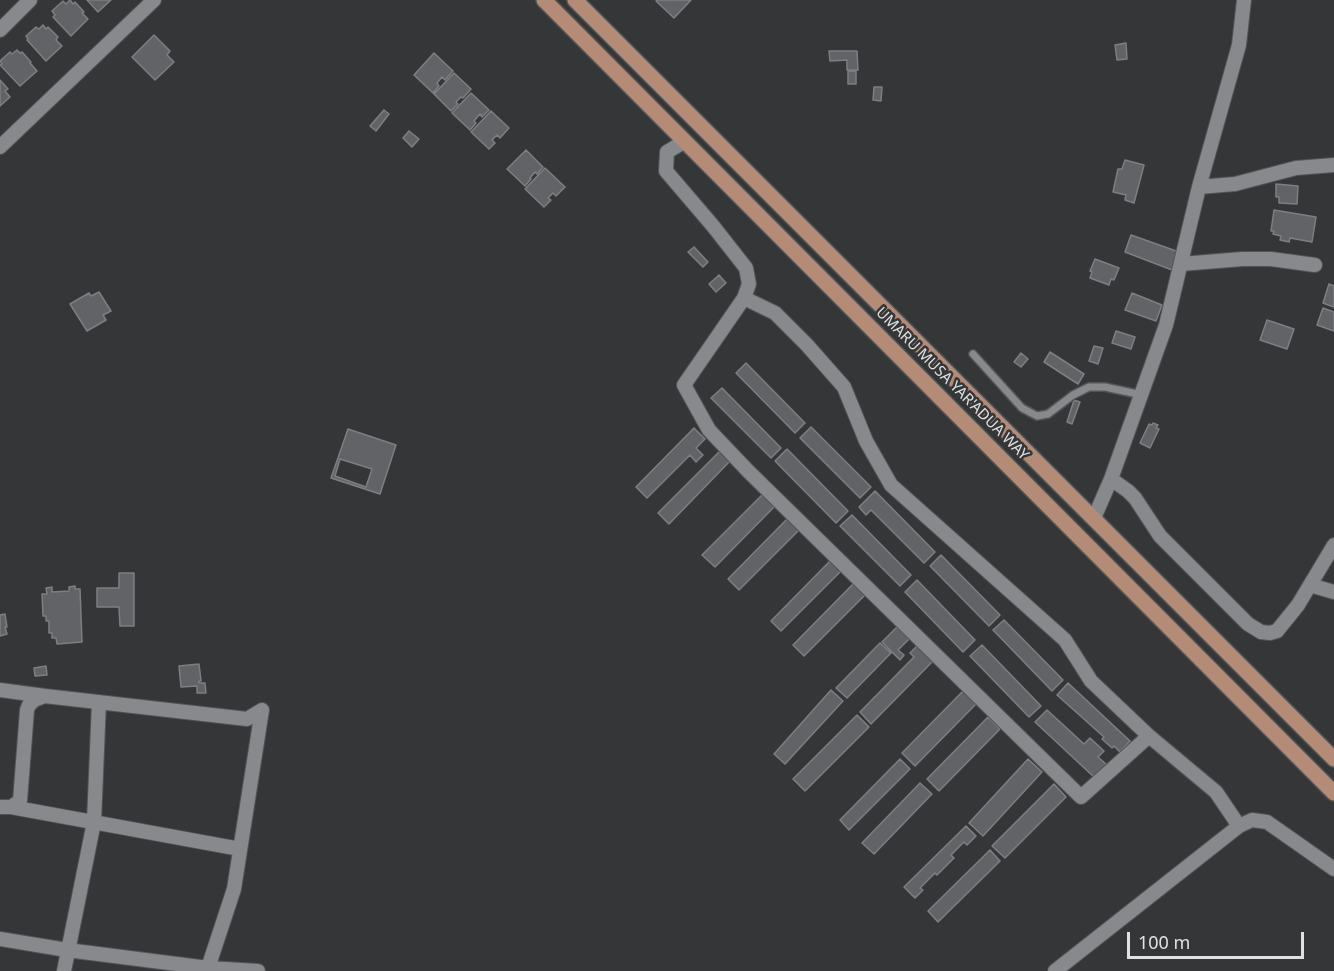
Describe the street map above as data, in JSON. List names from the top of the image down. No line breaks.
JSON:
{"streets":{"main road":["UMARU MUSA YAR'ADUA WAY"]},"scale_bar":"100 m"}
